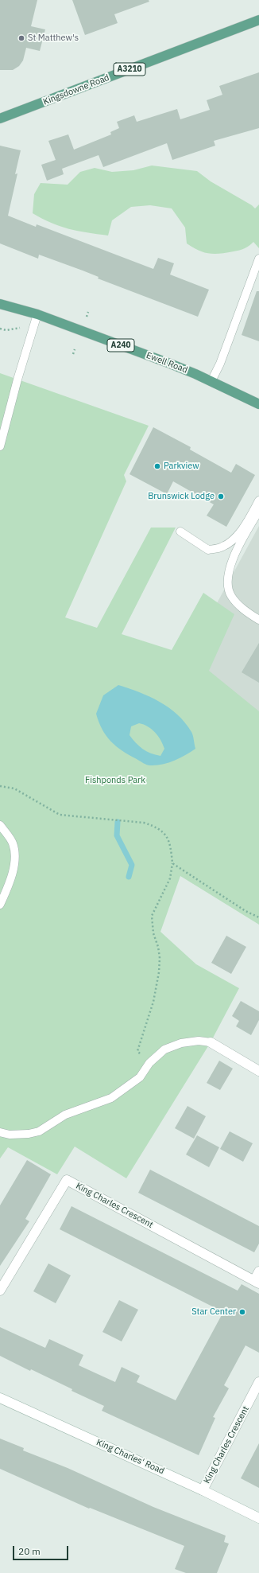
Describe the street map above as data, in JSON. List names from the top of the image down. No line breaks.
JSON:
{"streets":{"main road":["A3210","Kingsdowne Road","A240","Ewell Road"],"street":["King Charles Crescent","King Charles' Road"]},"crossings":[["King Charles Crescent","King Charles' Road"]],"parks":["Fishponds Park"],"places":["St Matthew's","Parkview","Brunswick Lodge","Star Center"],"scale_bar":"20 m"}
